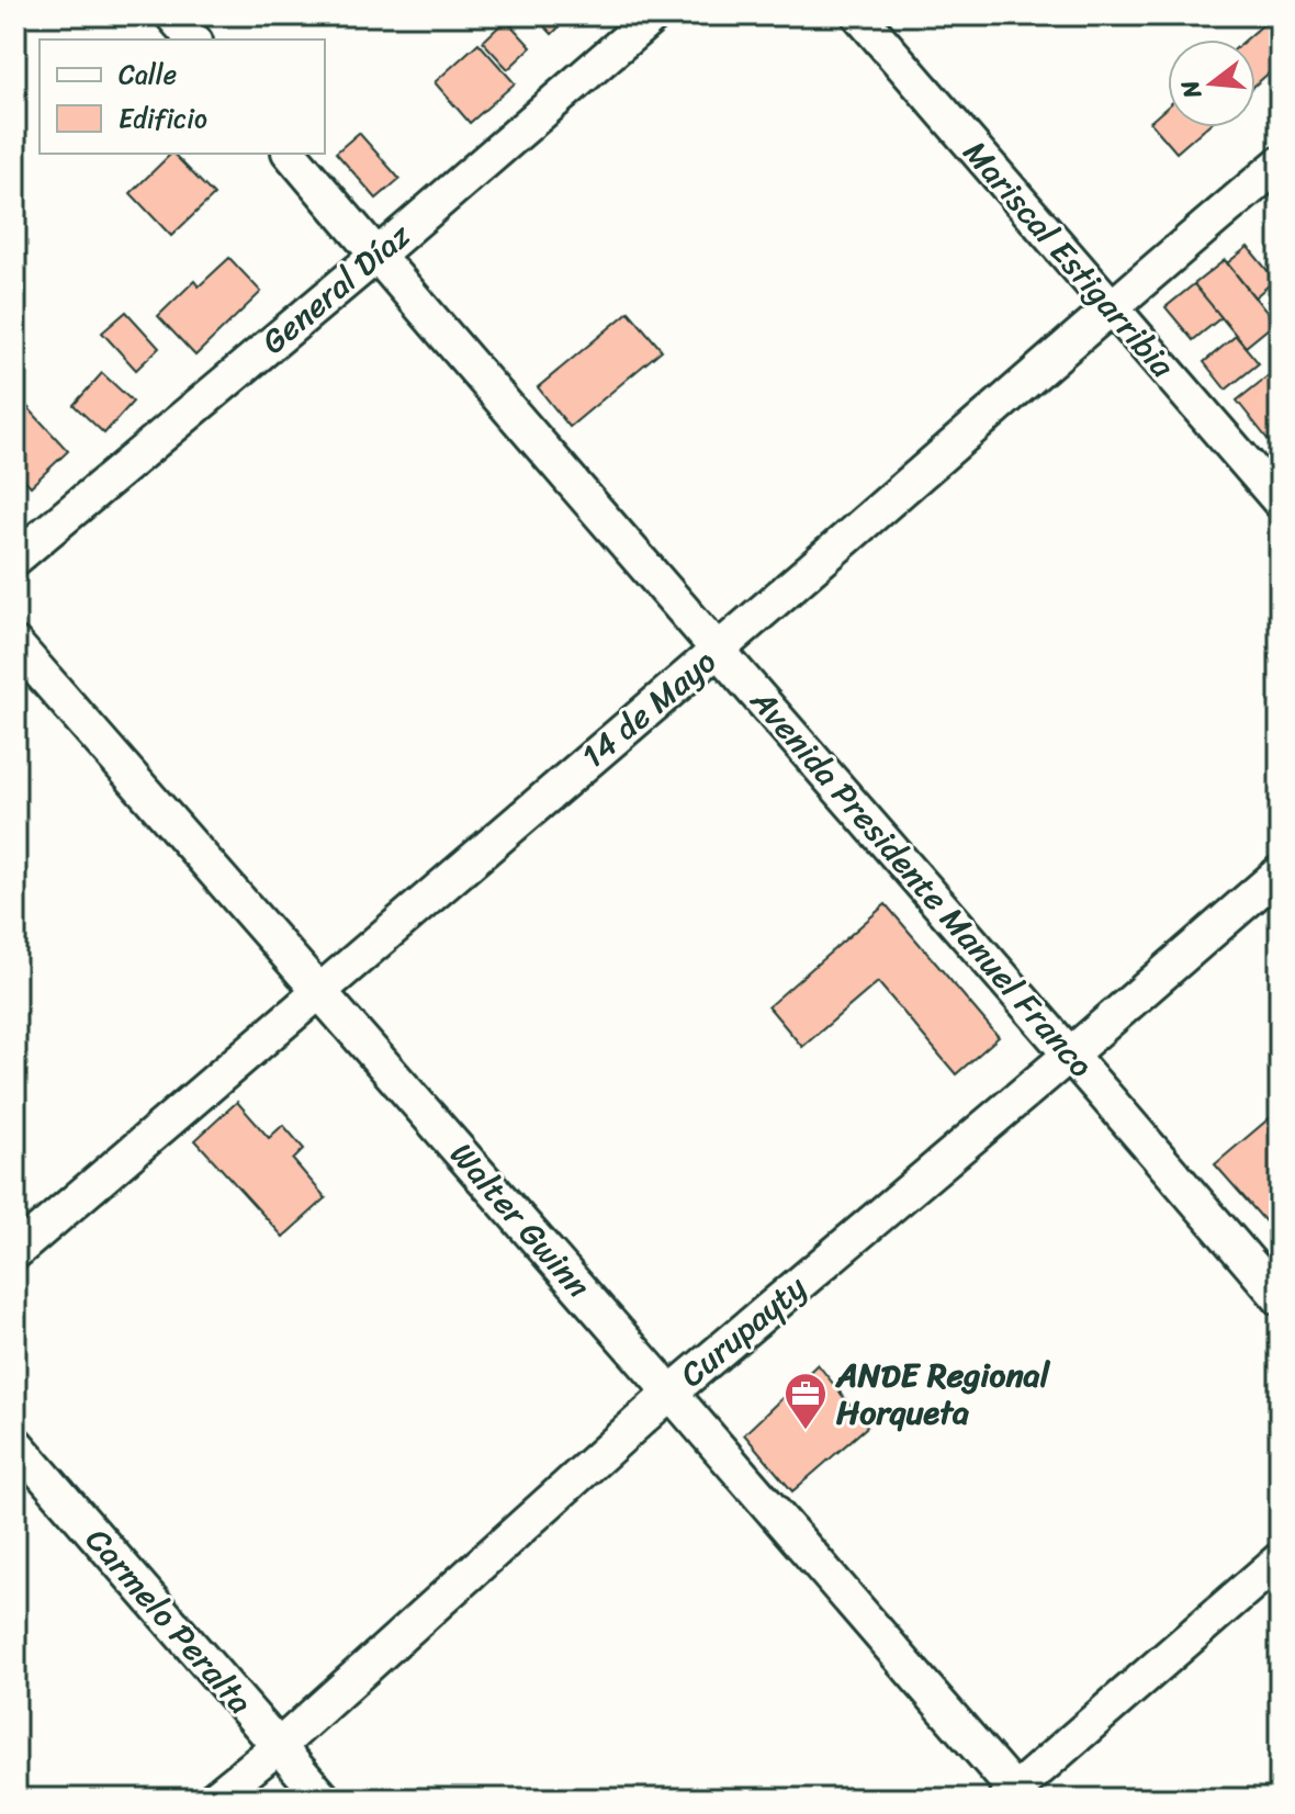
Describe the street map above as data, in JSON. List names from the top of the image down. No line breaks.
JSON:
{"streets":{"street":["Mariscal Estigarribia","General Díaz","14 de Mayo","Avenida Presidente Manuel Franco","Walter Gwinn","Curupayty","Carmelo Peralta"]},"crossings":[["Mariscal Estigarribia","14 de Mayo"],["General Díaz","Avenida Presidente Manuel Franco"],["14 de Mayo","Avenida Presidente Manuel Franco"],["14 de Mayo","Walter Gwinn"],["Avenida Presidente Manuel Franco","Curupayty"],["Walter Gwinn","Curupayty"],["Curupayty","Carmelo Peralta"]],"places":{"office":["ANDE Regional Horqueta"]},"legend":["Calle","Edificio"],"north":"left"}
